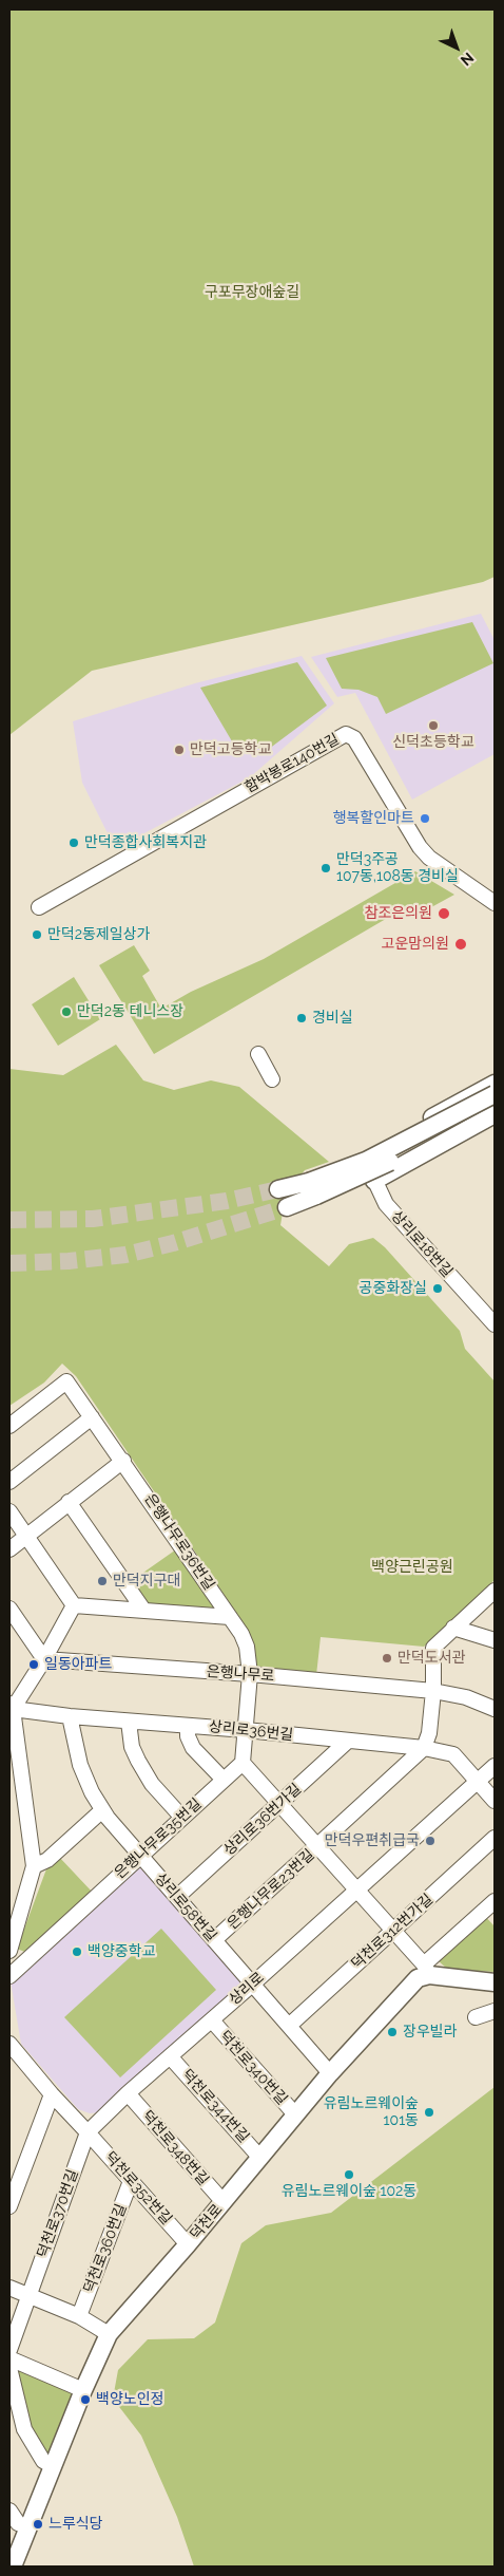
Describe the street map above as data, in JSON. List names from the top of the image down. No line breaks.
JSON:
{"streets":{"main road":["덕천로"],"street":["함박봉로140번길","상리로18번길","은행나무로36번길","은행나무로","상리로36번길","상리로36번가길","은행나무로35번길","은행나무로23번길","상리로58번길","덕천로312번가길","상리로","덕천로340번길","덕천로344번길","덕천로348번길","덕천로352번길","덕천로370번길","덕천로360번길"]},"crossings":[["은행나무로36번길","은행나무로"],["상리로36번길","상리로36번가길"],["상리로36번길","은행나무로23번길"],["상리로36번길","상리로58번길"],["상리로36번길","상리로"],["상리로36번가길","상리로58번길"],["은행나무로35번길","상리로58번길"],["은행나무로23번길","상리로58번길"],["상리로58번길","덕천로312번가길"],["상리로58번길","상리로"],["상리로58번길","덕천로"],["상리로","덕천로340번길"],["상리로","덕천로344번길"],["상리로","덕천로348번길"],["상리로","덕천로352번길"],["상리로","덕천로370번길"],["덕천로340번길","덕천로"],["덕천로344번길","덕천로"],["덕천로348번길","덕천로"],["덕천로352번길","덕천로370번길"],["덕천로352번길","덕천로"],["덕천로352번길","덕천로360번길"]],"parks":["구포무장애숲길","백양근린공원"],"places":["신덕초등학교","만덕고등학교","행복할인마트","만덕종합사회복지관","만덕3주공 107동,108동 경비실","참조은의원","만덕2동제일상가","고운맘의원","만덕2동 테니스장","경비실","공중화장실","만덕지구대","만덕도서관","일동아파트","만덕우편취급국","백양중학교","장우빌라","유림노르웨이숲 101동","유림노르웨이숲 102동","백양노인정","느루식당"],"north":"bottom right"}
